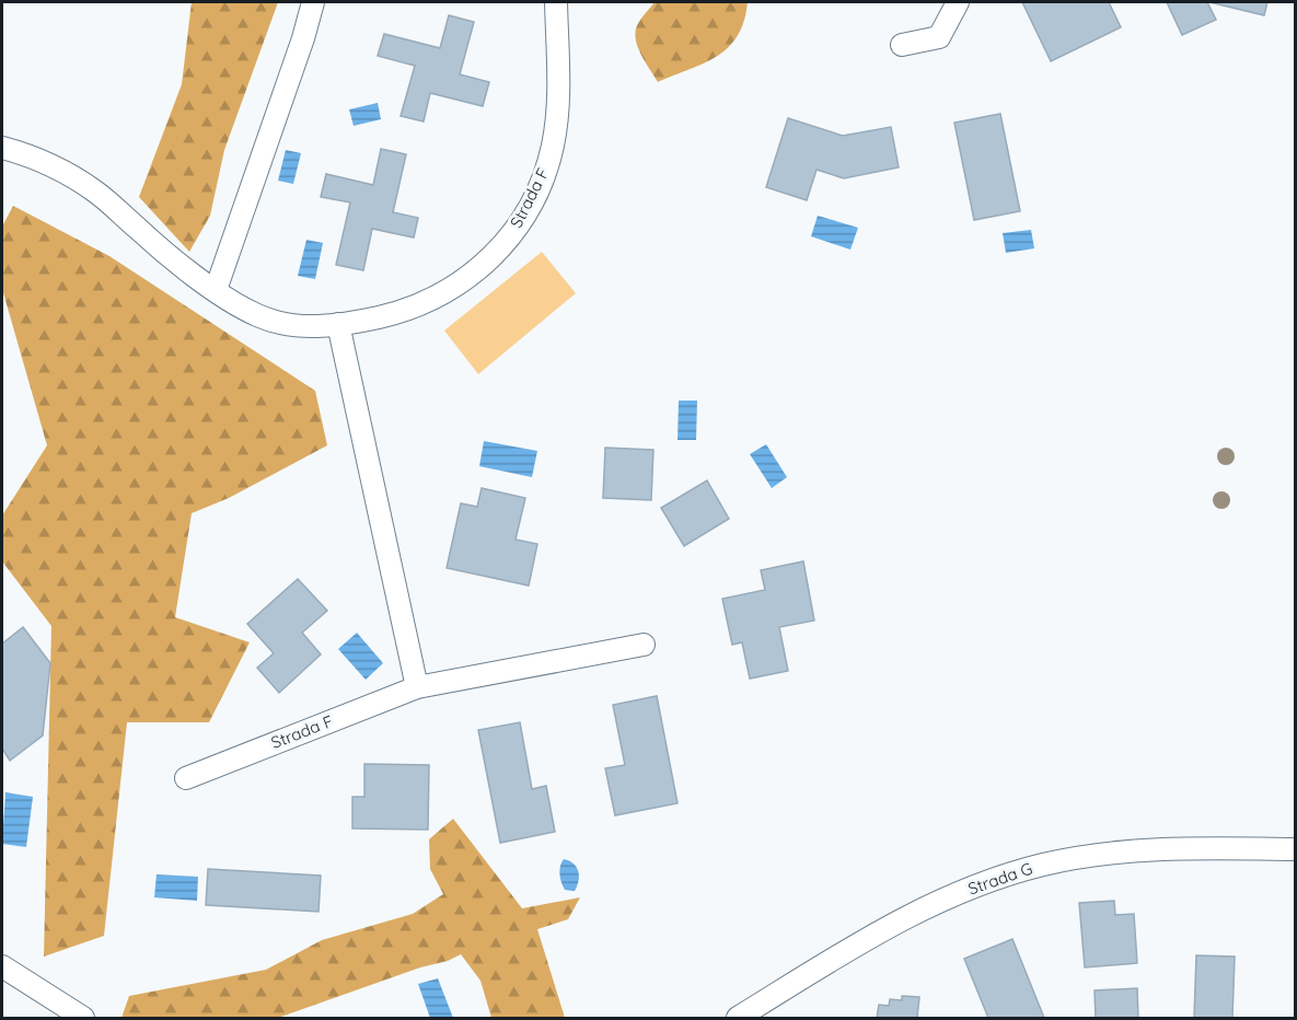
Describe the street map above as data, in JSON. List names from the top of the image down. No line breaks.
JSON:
{"streets":{"street":["Strada F","Strada G"]}}
